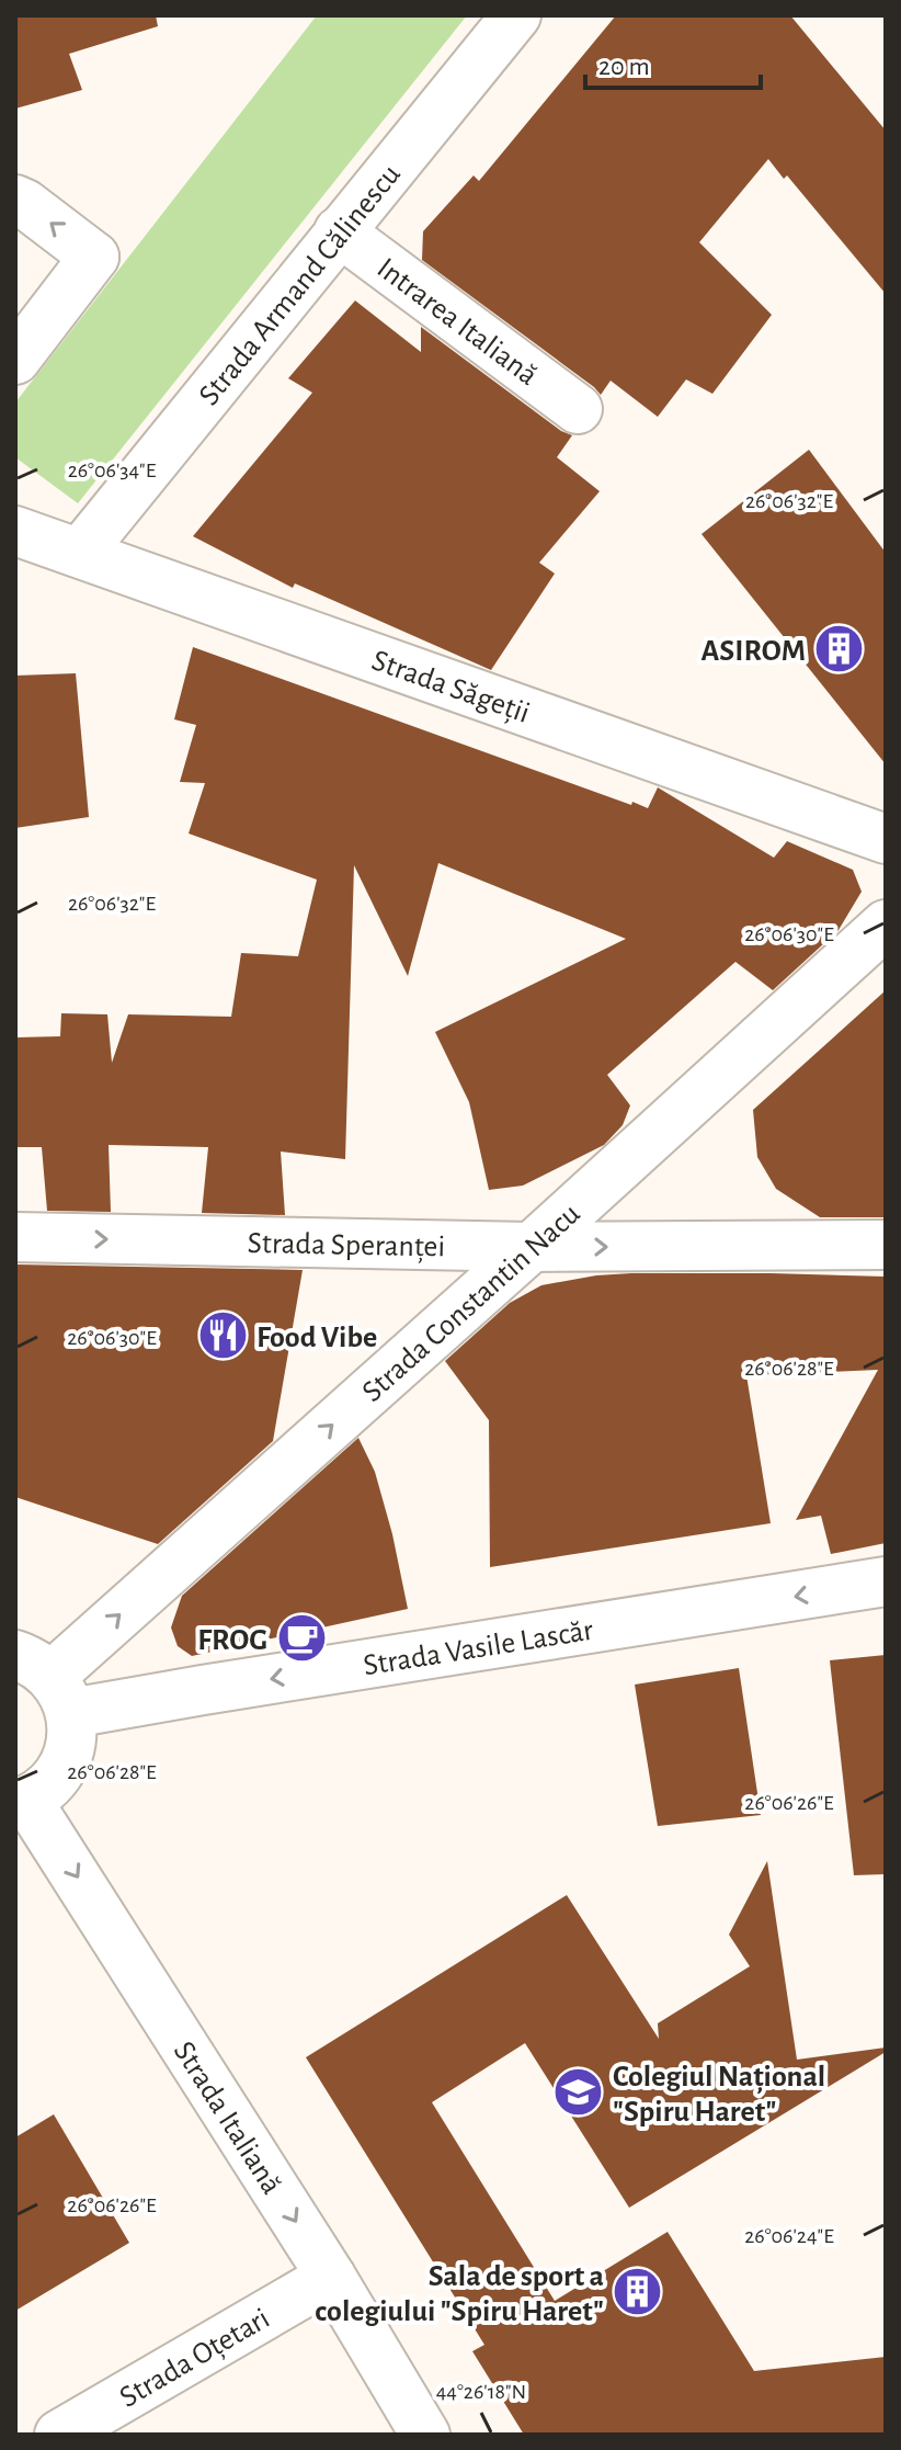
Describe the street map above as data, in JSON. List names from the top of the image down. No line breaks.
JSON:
{"streets":{"street":["Strada Armand Călinescu","Intrarea Italiană","Strada Săgeții","Strada Speranței","Strada Constantin Nacu","Strada Vasile Lascăr","Strada Italiană","Strada Oțetari"]},"crossings":[["Strada Armand Călinescu","Intrarea Italiană"],["Strada Armand Călinescu","Strada Săgeții"],["Strada Speranței","Strada Constantin Nacu"],["Strada Constantin Nacu","Strada Vasile Lascăr"],["Strada Italiană","Strada Oțetari"]],"one_way":["Strada Speranței","Strada Constantin Nacu","Strada Vasile Lascăr","Strada Italiană"],"places":{"building":["ASIROM","Sala de sport a colegiului \"Spiru Haret\""],"restaurant":["Food Vibe"],"cafe":["FROG"],"school or university":["Colegiul Național \"Spiru Haret\""]},"scale_bar":"20 m","coordinates":["26°06'34\"E","26°06'32\"E","26°06'30\"E","26°06'28\"E","26°06'26\"E","26°06'24\"E","44°26'18\"N"]}
